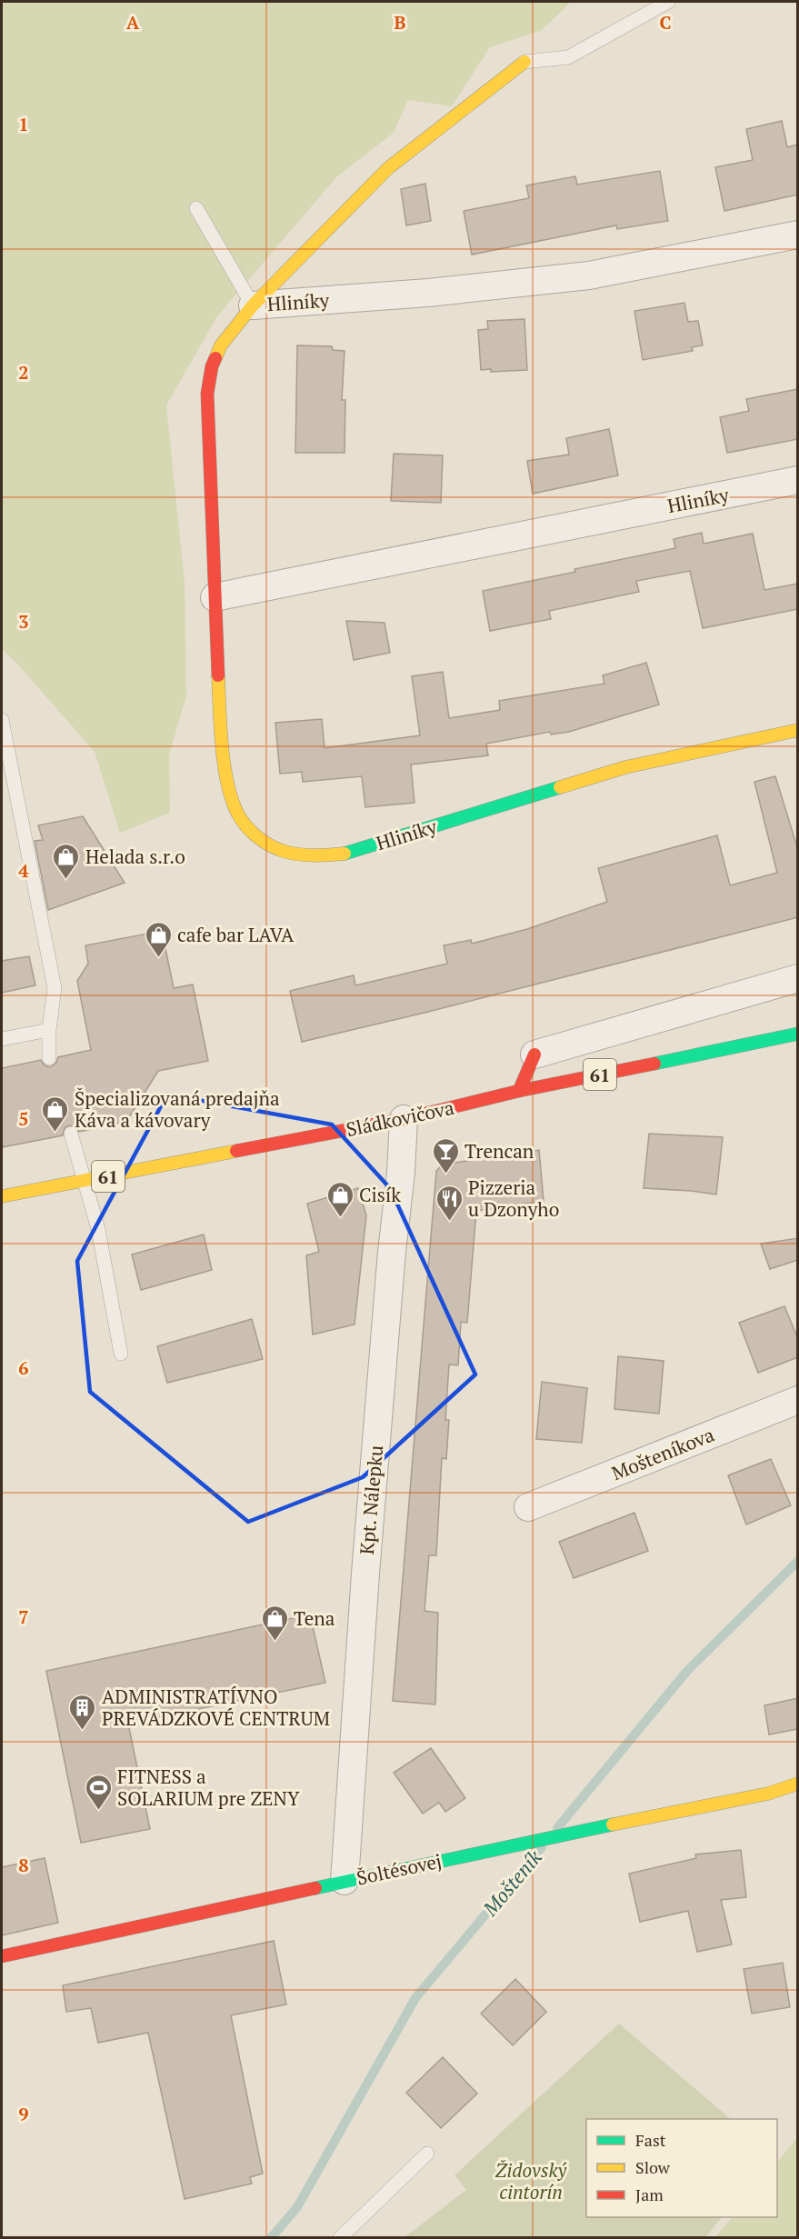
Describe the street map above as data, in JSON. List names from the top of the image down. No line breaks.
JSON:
{"streets":{"street":["Hliníky","61","Sládkovičova","Mošteníkova","Kpt. Nálepku","Šoltésovej"]},"crossings":[["Sládkovičova","Kpt. Nálepku"],["Kpt. Nálepku","Šoltésovej"]],"water":["Mošteník"],"parks":["Židovský cintorín"],"places":{"shop":["Helada s.r.o","cafe bar LAVA","Špecializovaná predajňa Káva a kávovary","Cisík","Tena"],"bar":["Trencan"],"restaurant":["Pizzeria u Dzonyho"],"building":["ADMINISTRATÍVNO PREVÁDZKOVÉ CENTRUM"],"sports":["FITNESS a SOLARIUM pre ZENY"]},"legend":["Fast","Slow","Jam"],"grid":{"columns":["A","B","C"],"rows":["1","2","3","4","5","6","7","8","9"]}}
